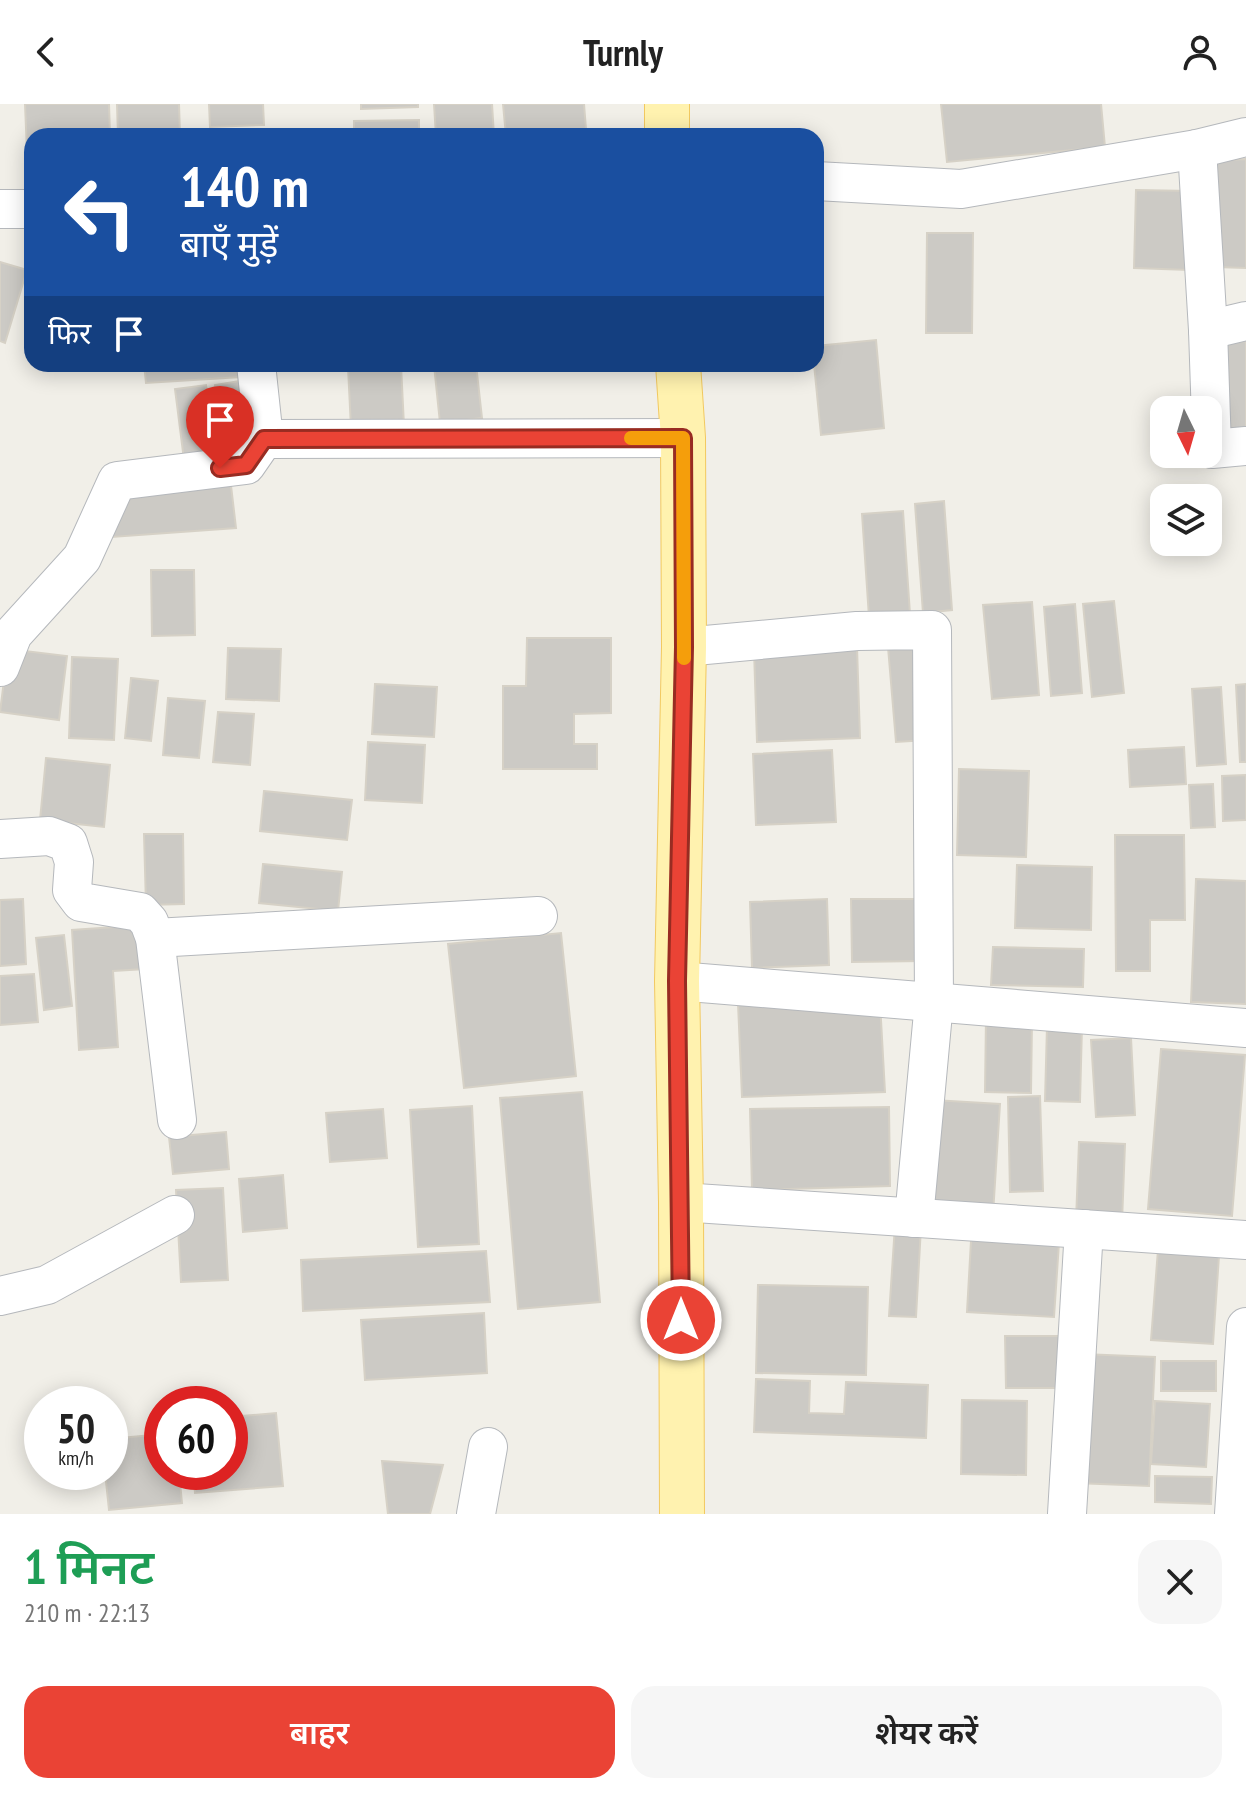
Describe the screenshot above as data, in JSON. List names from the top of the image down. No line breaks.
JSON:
{"north":"bottom","page":{"header":"Turnly","turn":["140 m","बाएँ मुड़ें"],"then":"फिर","speed":"50 km/h","limit":"60","heading":["1 मिनट","210 m · 22:13"],"buttons":["बाहर","शेयर करें"]}}
